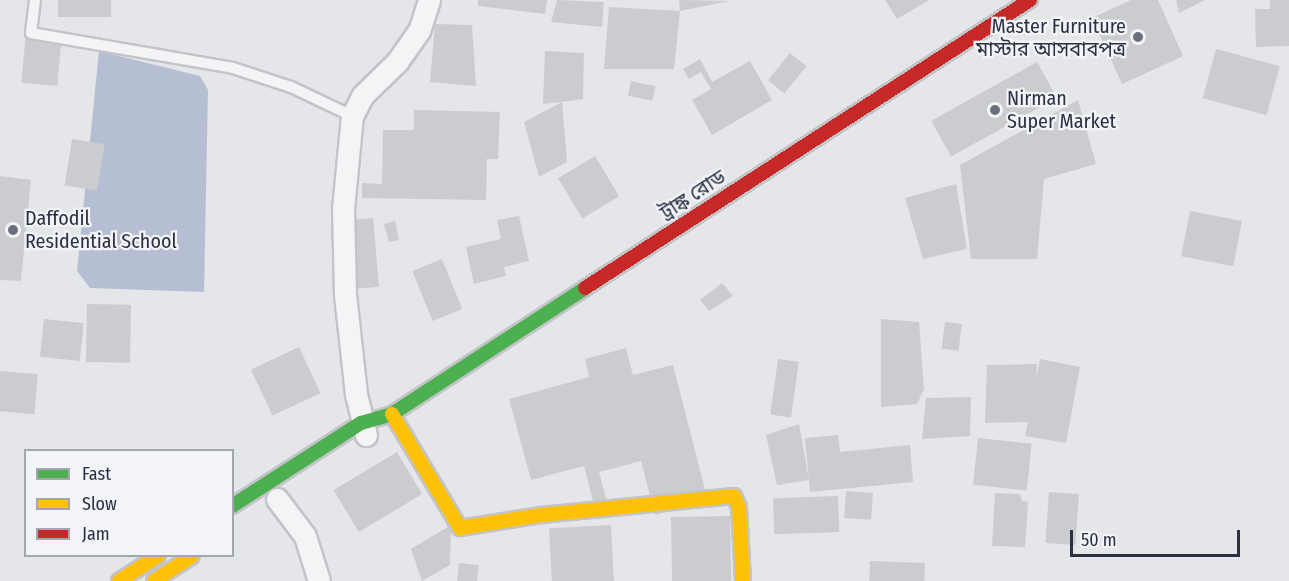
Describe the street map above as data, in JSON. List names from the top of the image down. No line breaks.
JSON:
{"streets":{"main road":["ট্রাঙ্ক রোড"]},"places":["Master Furniture মাস্টার আসবাবপত্র","Nirman Super Market","Daffodil Residential School"],"legend":["Fast","Slow","Jam"],"scale_bar":"50 m"}
